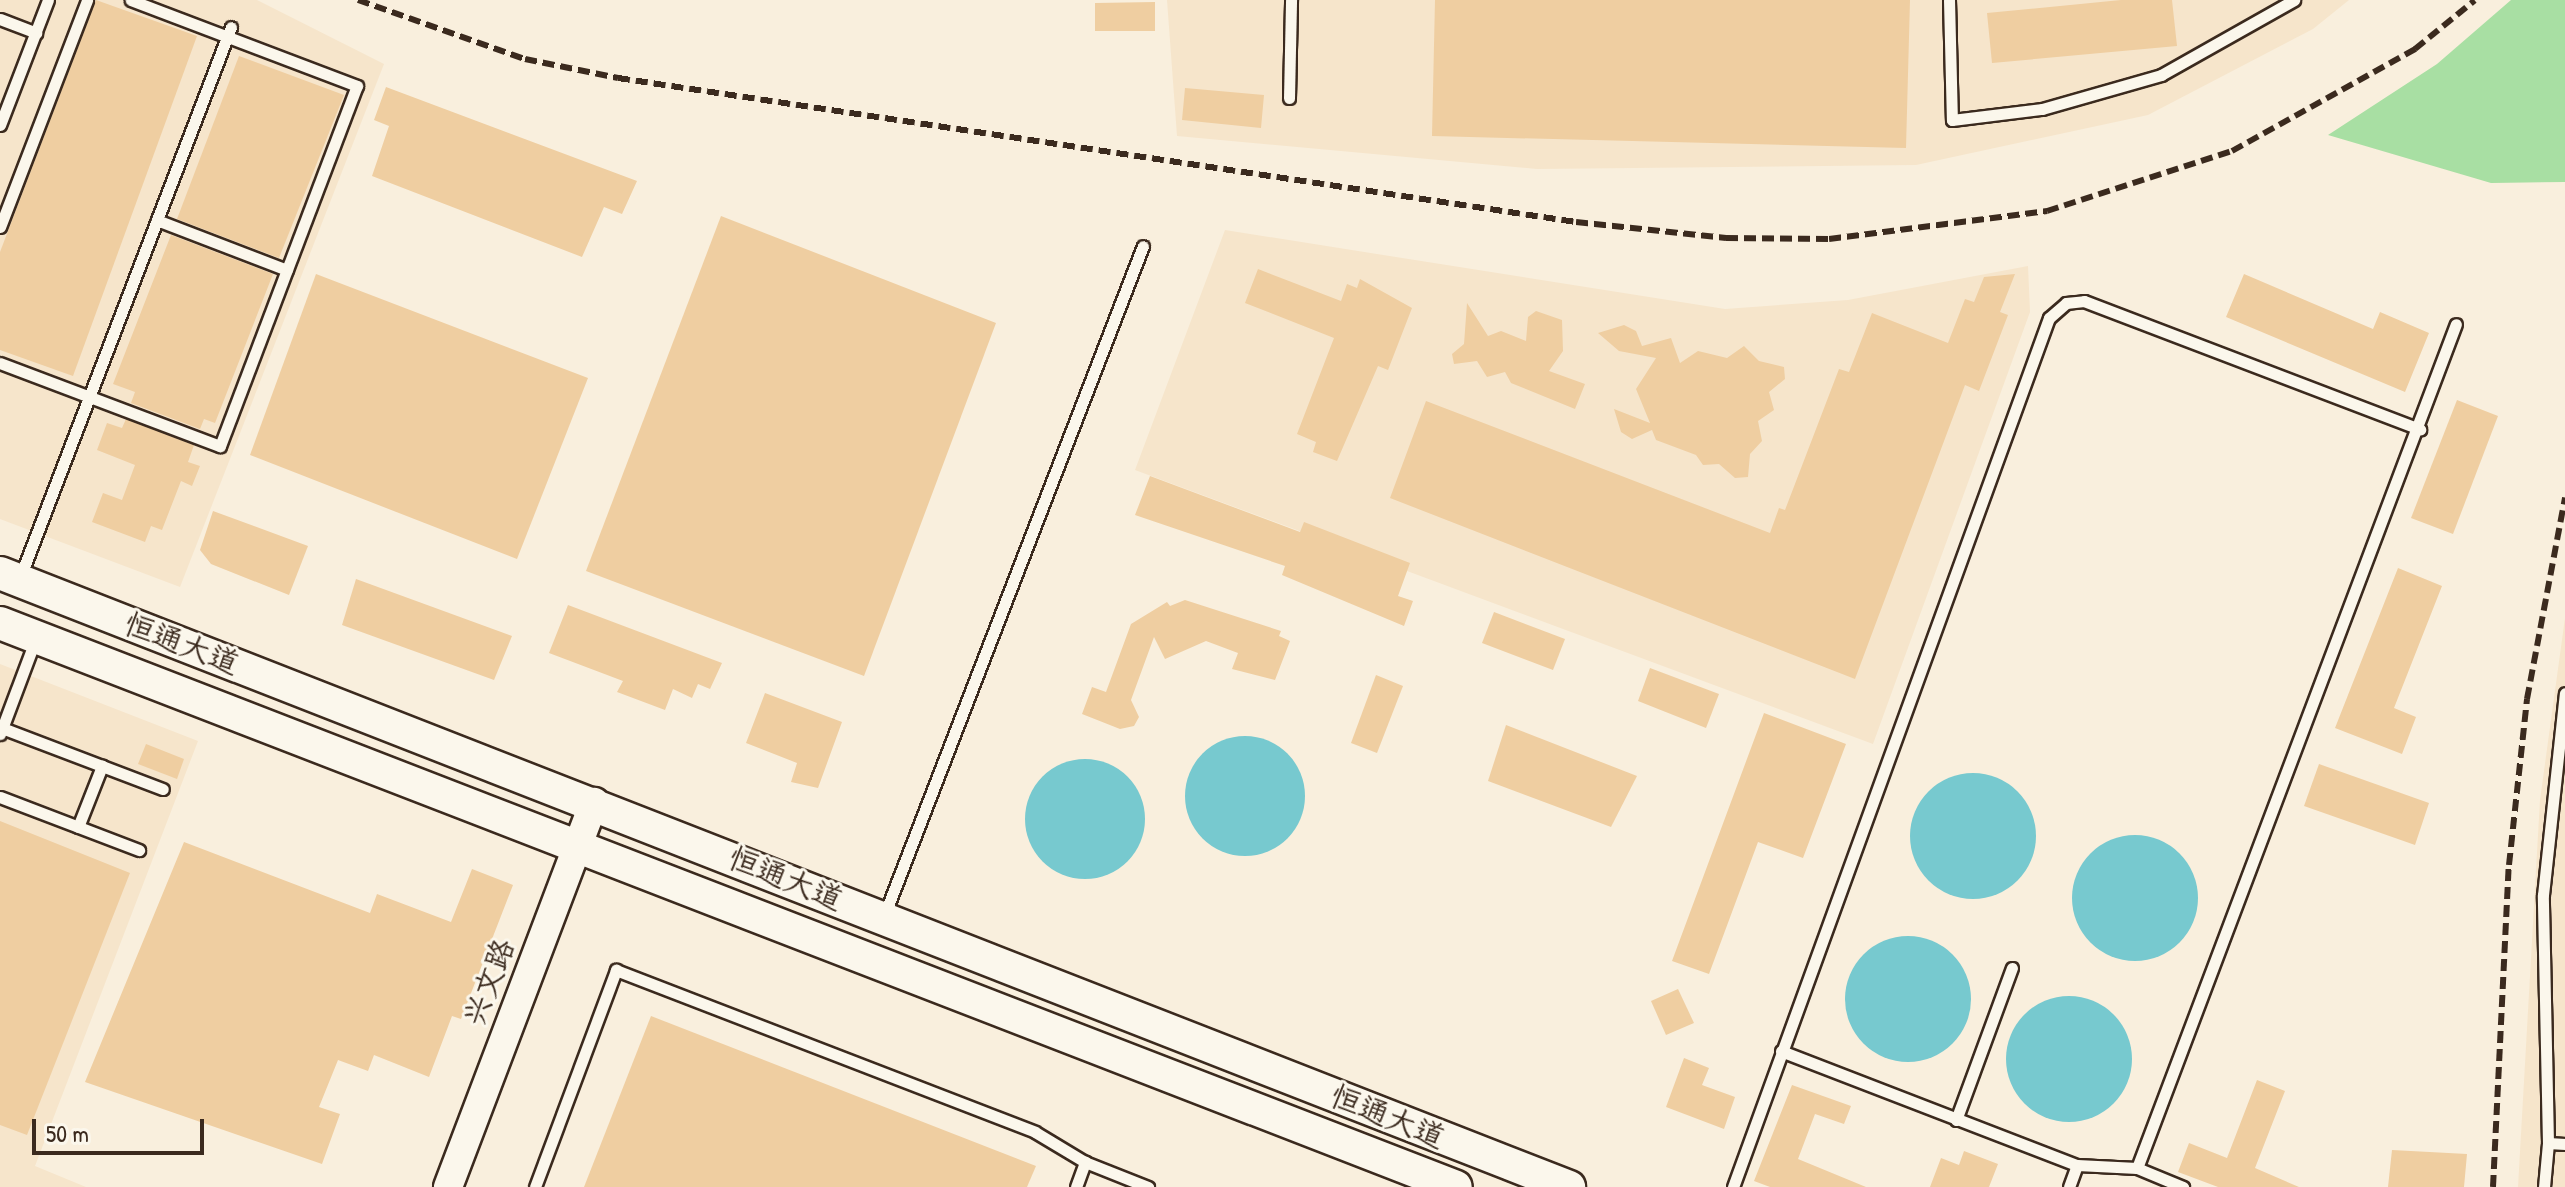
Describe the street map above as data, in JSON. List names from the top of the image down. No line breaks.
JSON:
{"streets":{"main road":["恒通大道"],"street":["兴文路"]},"crossings":[["恒通大道","兴文路"]],"scale_bar":"50 m"}
